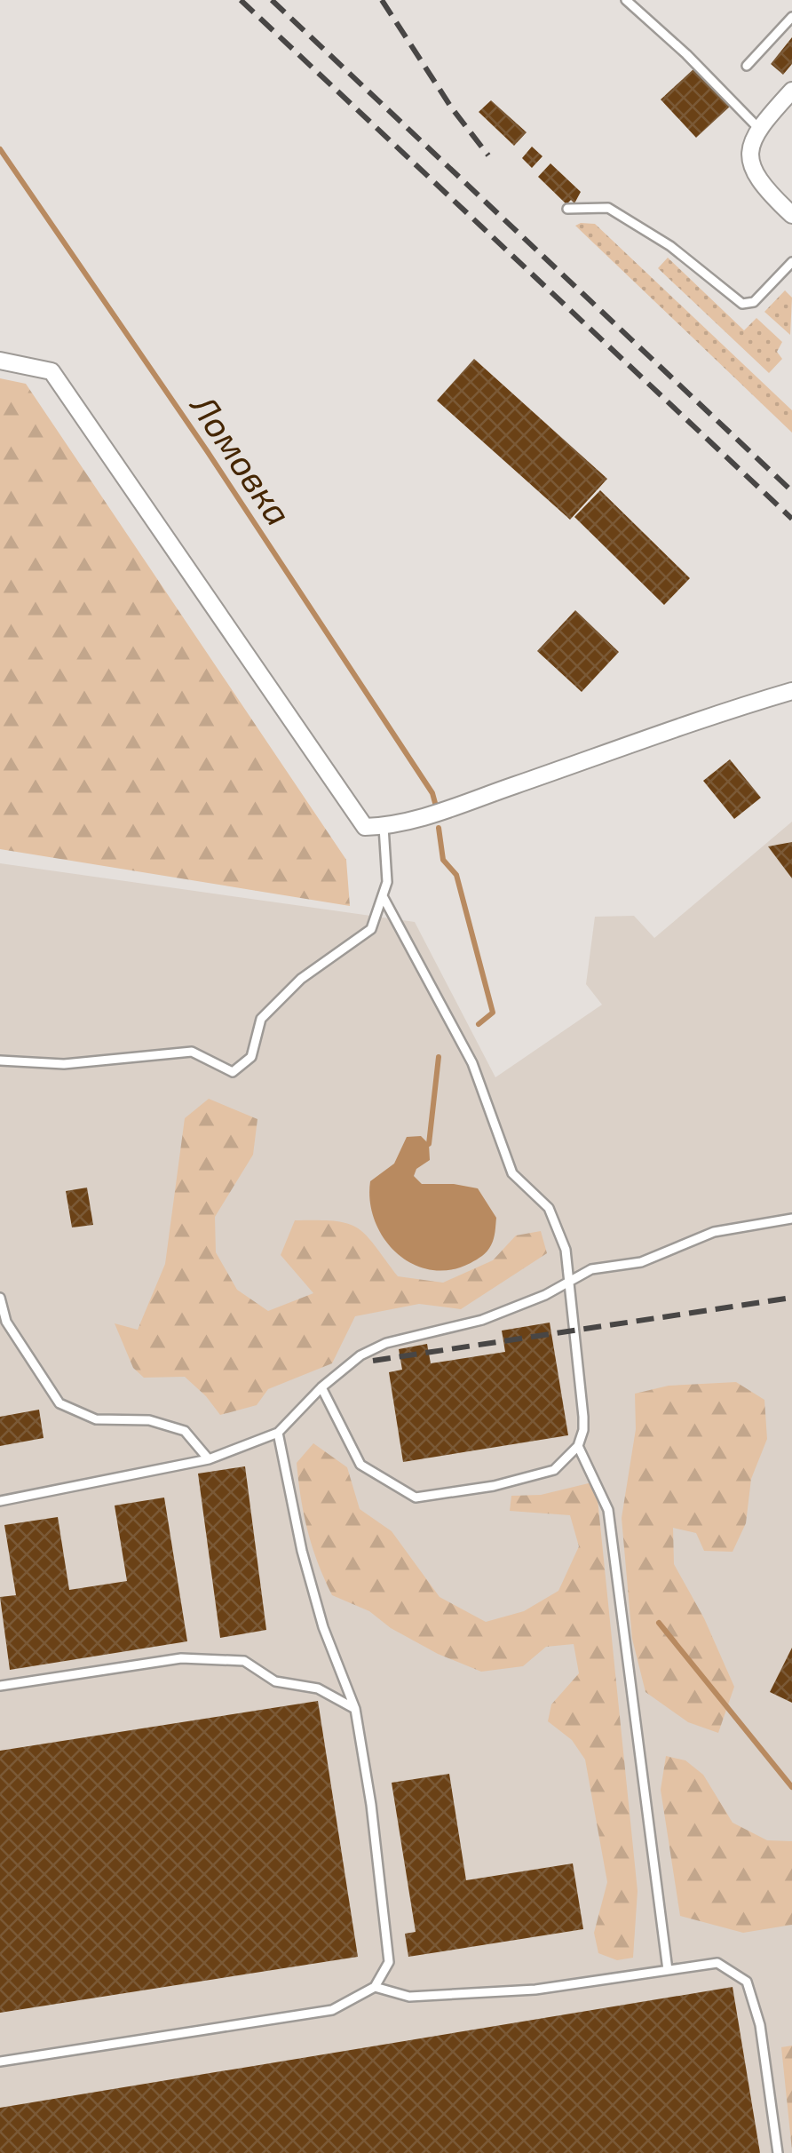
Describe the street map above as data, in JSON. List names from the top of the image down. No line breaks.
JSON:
{"water":["Ломовка"]}
